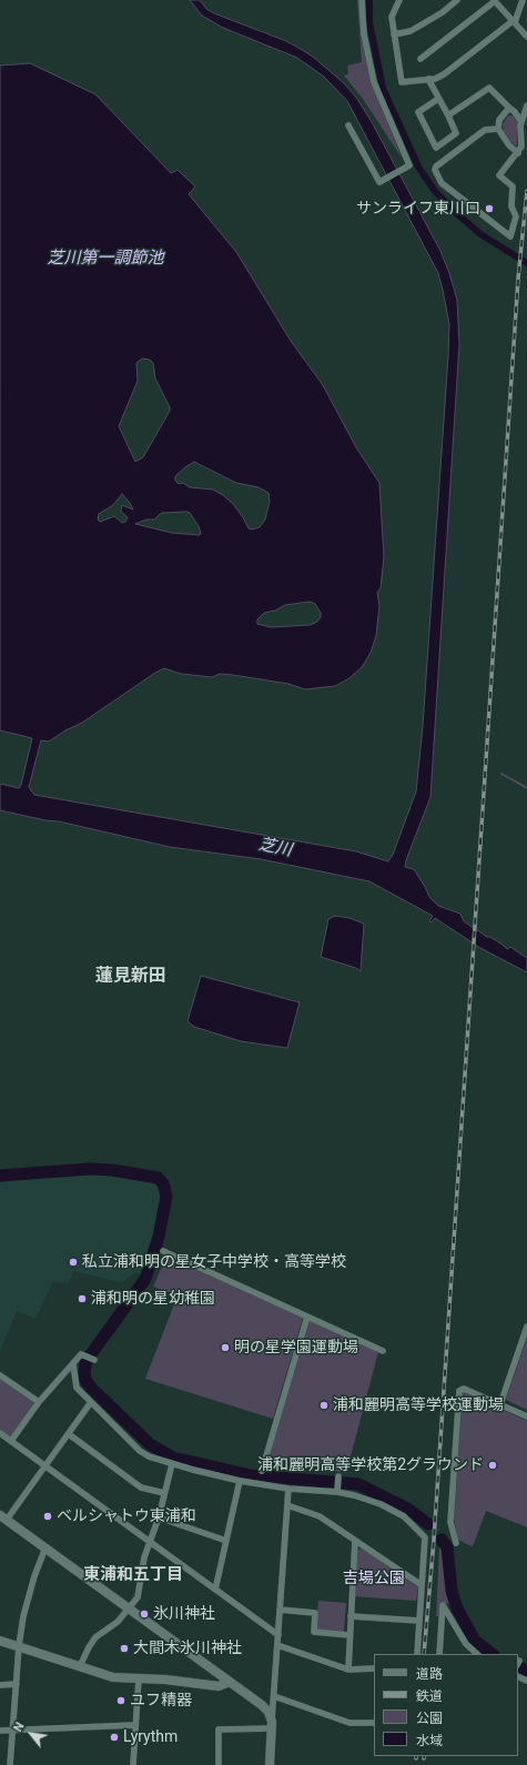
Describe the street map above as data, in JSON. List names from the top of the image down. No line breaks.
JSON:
{"districts":["蓮見新田","東浦和五丁目"],"water":["芝川第一調節池","芝川"],"parks":["吉場公園"],"places":["サンライフ東川口","私立浦和明の星女子中学校・高等学校","浦和明の星幼稚園","明の星学園運動場","浦和麗明高等学校運動場","浦和麗明高等学校第2グラウンド","ベルシャトウ東浦和","氷川神社","大間木氷川神社","ユフ精器","Lyrythm"],"legend":["道路","鉄道","公園","水域"],"north":"top left"}
